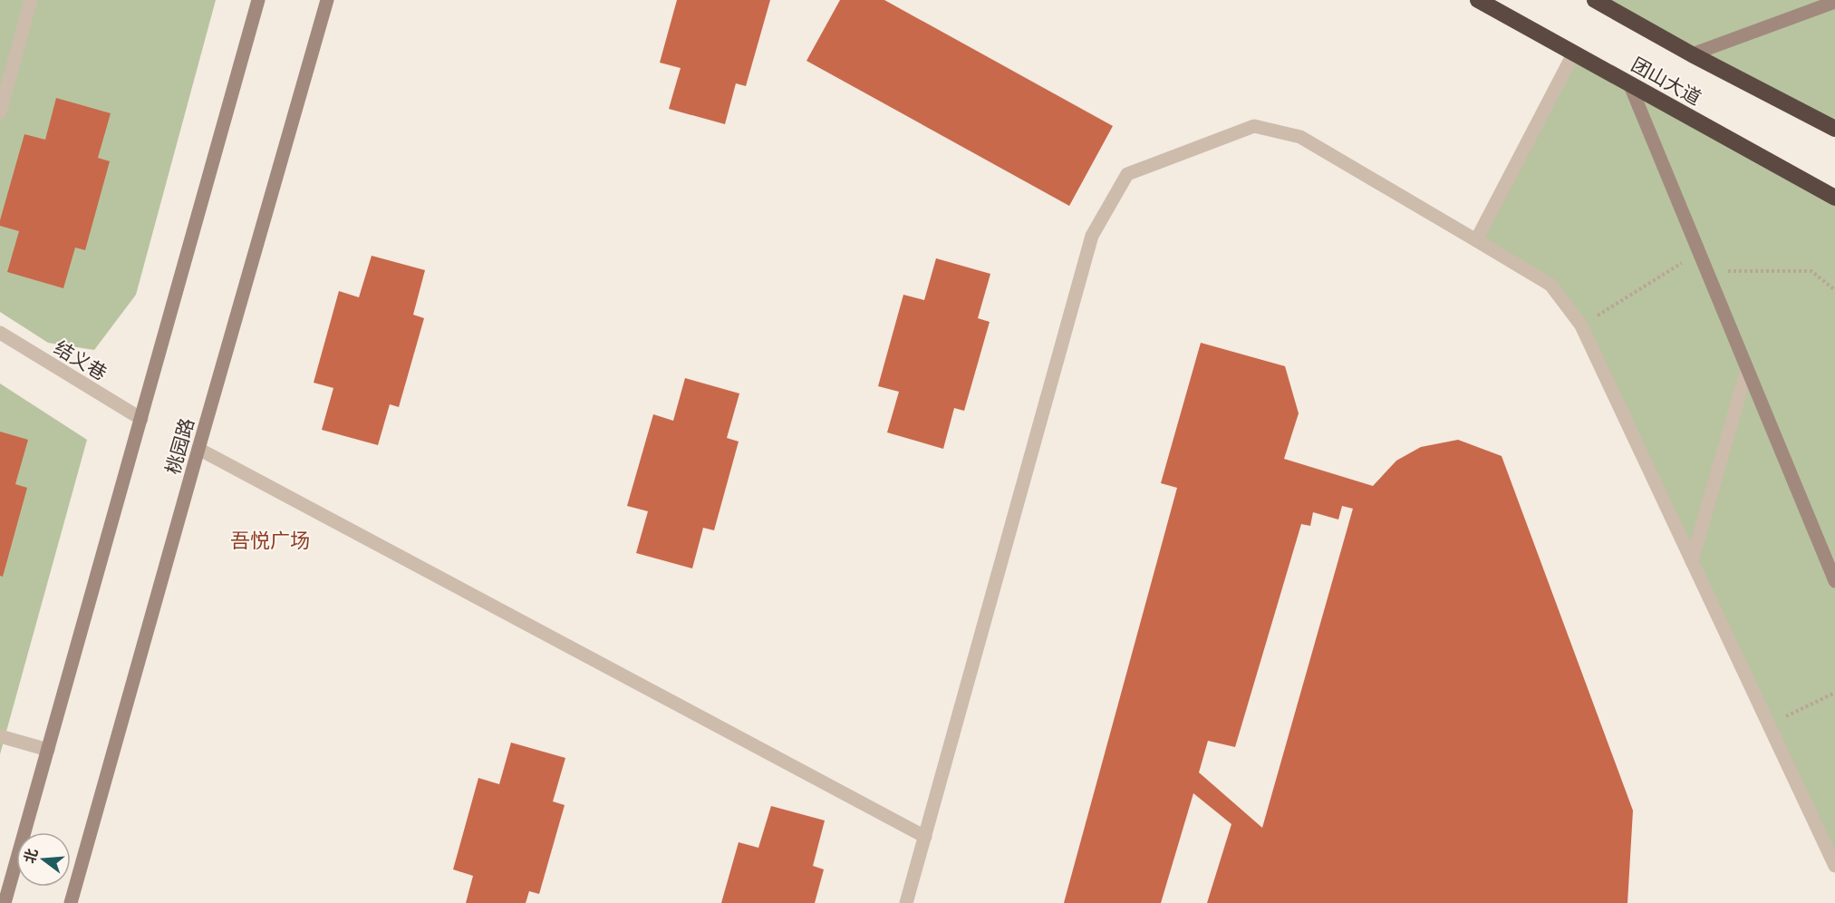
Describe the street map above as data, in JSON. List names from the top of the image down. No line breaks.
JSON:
{"streets":{"highway":["团山大道"],"main road":["桃园路"],"street":["结义巷"]},"districts":["吾悦广场"],"north":"left"}
